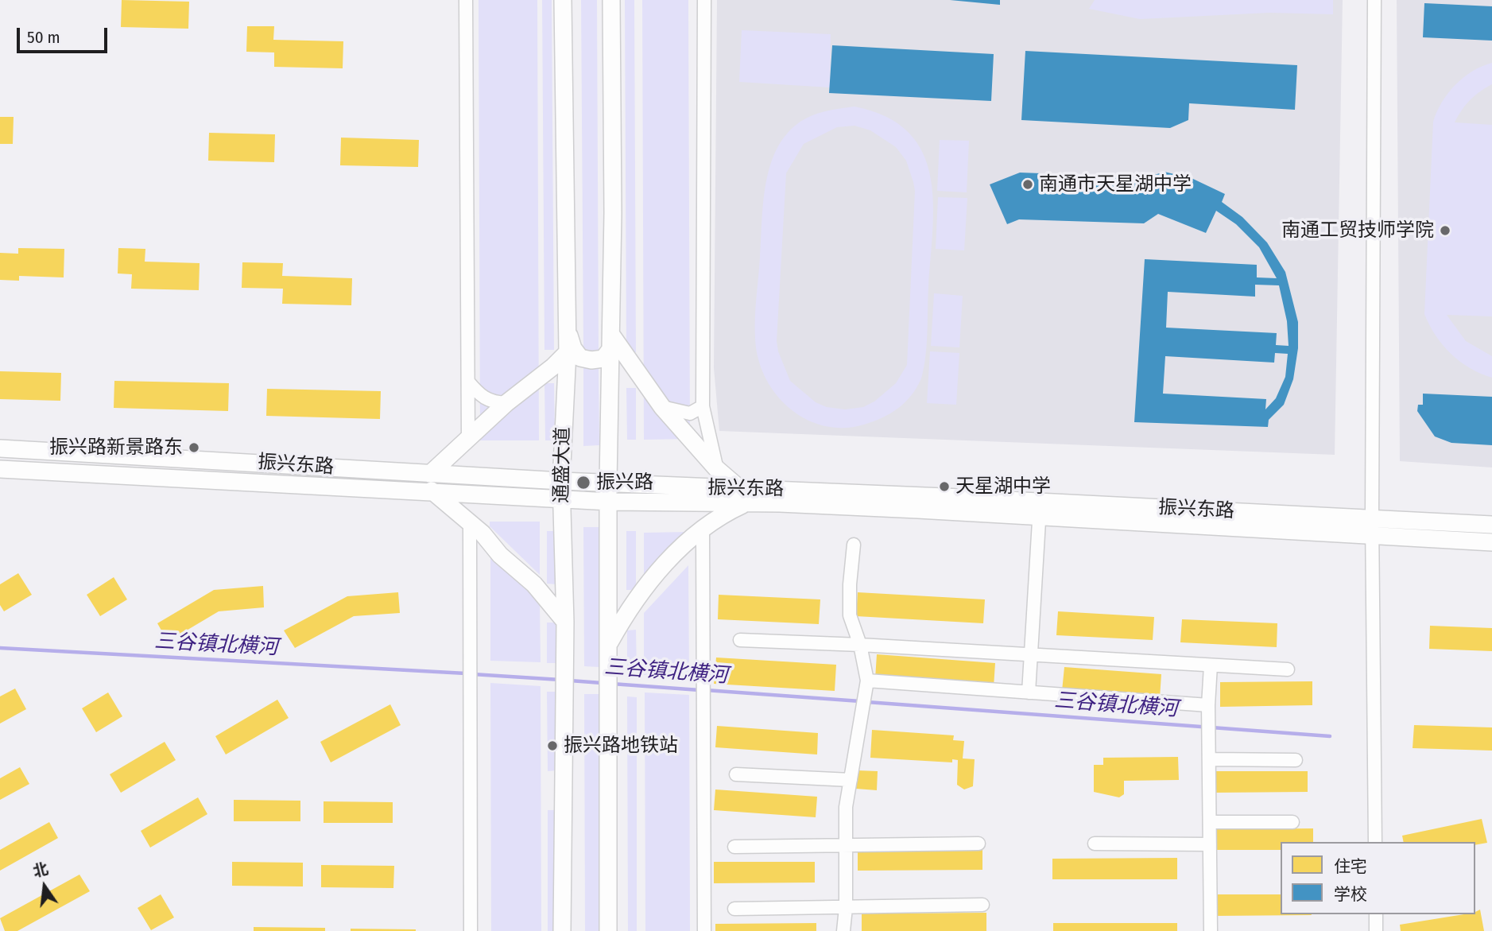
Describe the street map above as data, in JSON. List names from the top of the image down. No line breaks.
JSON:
{"streets":{"main road":["振兴东路","通盛大道"]},"crossings":[["振兴东路","通盛大道"]],"water":["三谷镇北横河"],"places":["南通市天星湖中学","南通工贸技师学院","振兴路新景路东","振兴路","天星湖中学","振兴路地铁站"],"legend":["住宅","学校"],"scale_bar":"50 m","north":"top"}
